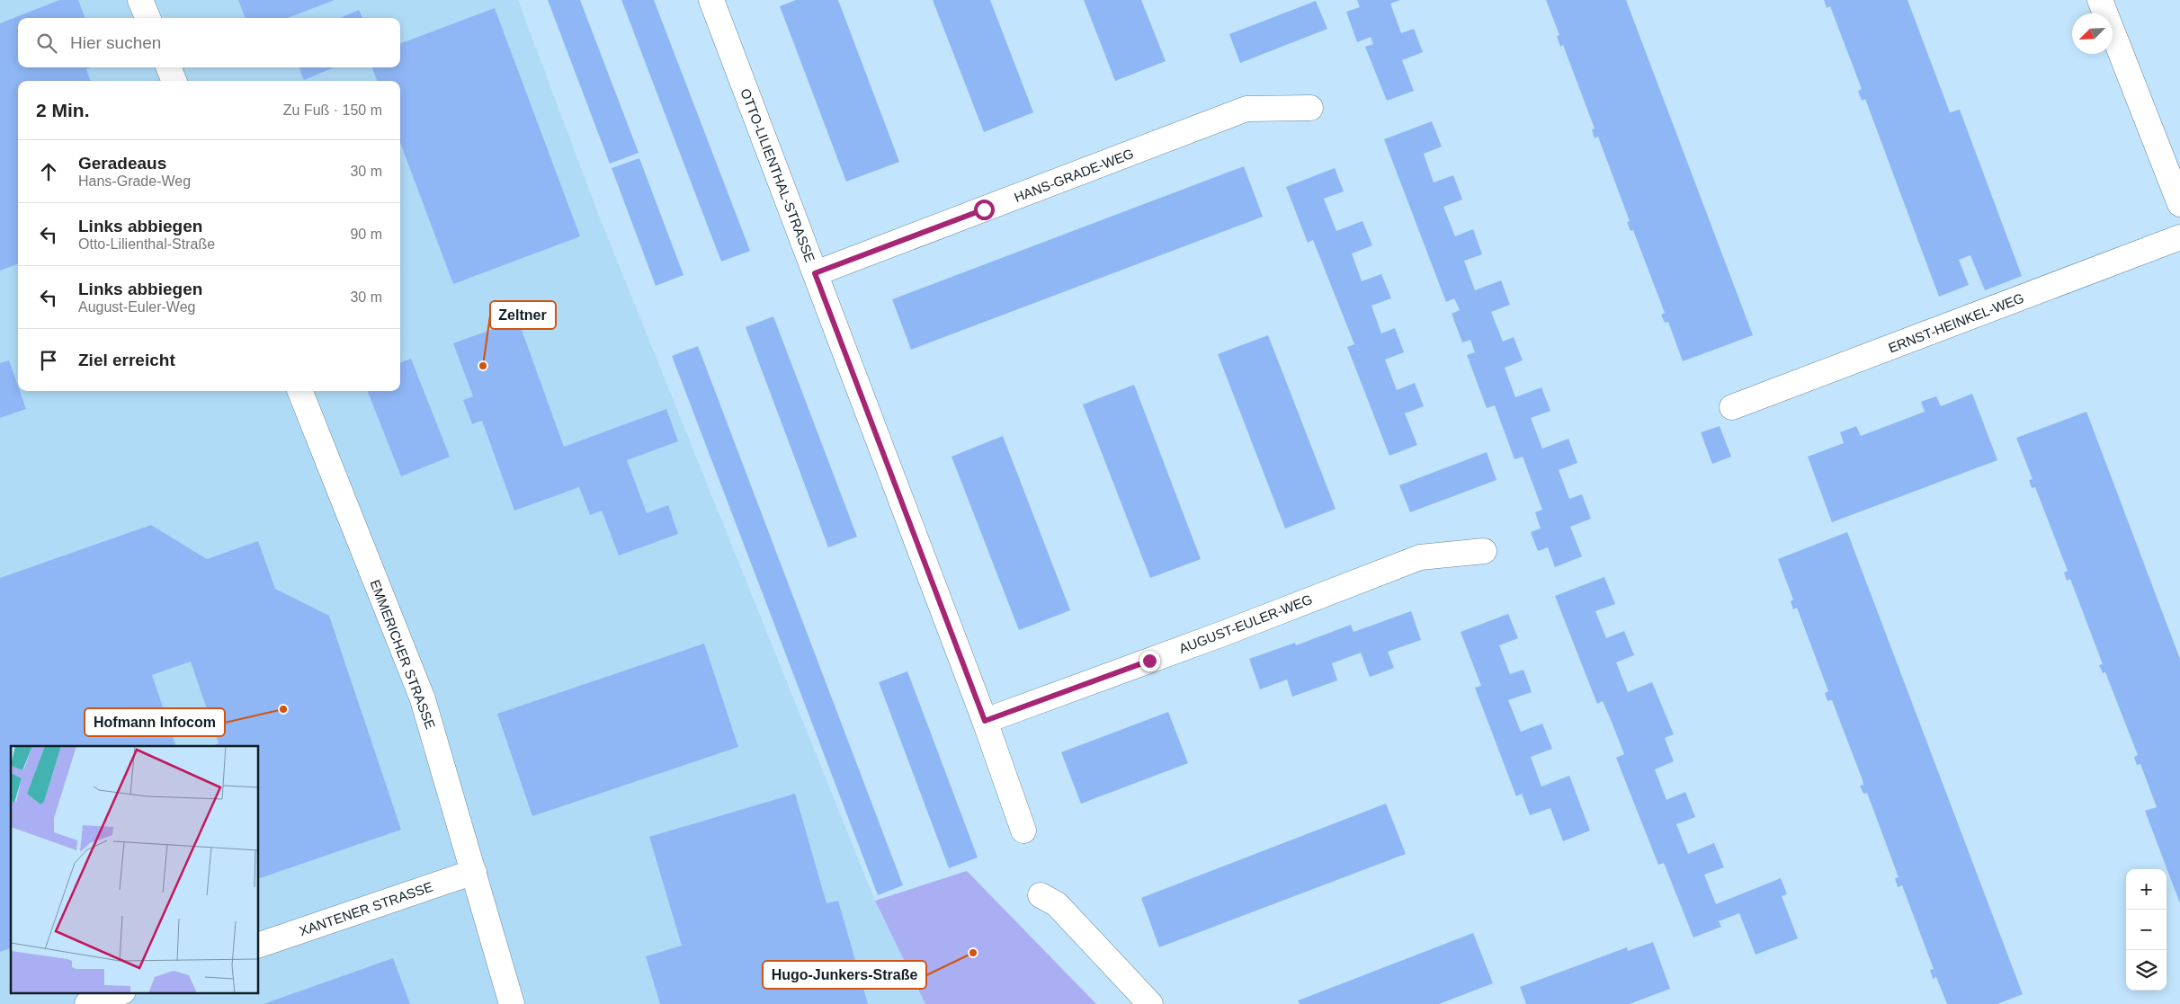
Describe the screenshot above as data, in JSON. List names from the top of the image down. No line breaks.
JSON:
{"streets":{"street":["OTTO-LILIENTHAL-STRASSE","HANS-GRADE-WEG","ERNST-HEINKEL-WEG","AUGUST-EULER-WEG","EMMERICHER STRASSE","XANTENER STRASSE"]},"crossings":[["OTTO-LILIENTHAL-STRASSE","HANS-GRADE-WEG"],["OTTO-LILIENTHAL-STRASSE","AUGUST-EULER-WEG"],["EMMERICHER STRASSE","XANTENER STRASSE"]],"places":["Zeltner","Hofmann Infocom","Hugo-Junkers-Straße"],"north":"bottom left","page":{"search":"Hier suchen","heading":["2 Min.","Zu Fuß · 150 m"],"list":[["Geradeaus","Hans-Grade-Weg","30 m"],["Links abbiegen","Otto-Lilienthal-Straße","90 m"],["Links abbiegen","August-Euler-Weg","30 m"],"Ziel erreicht"],"map_buttons":["+","−"]}}
